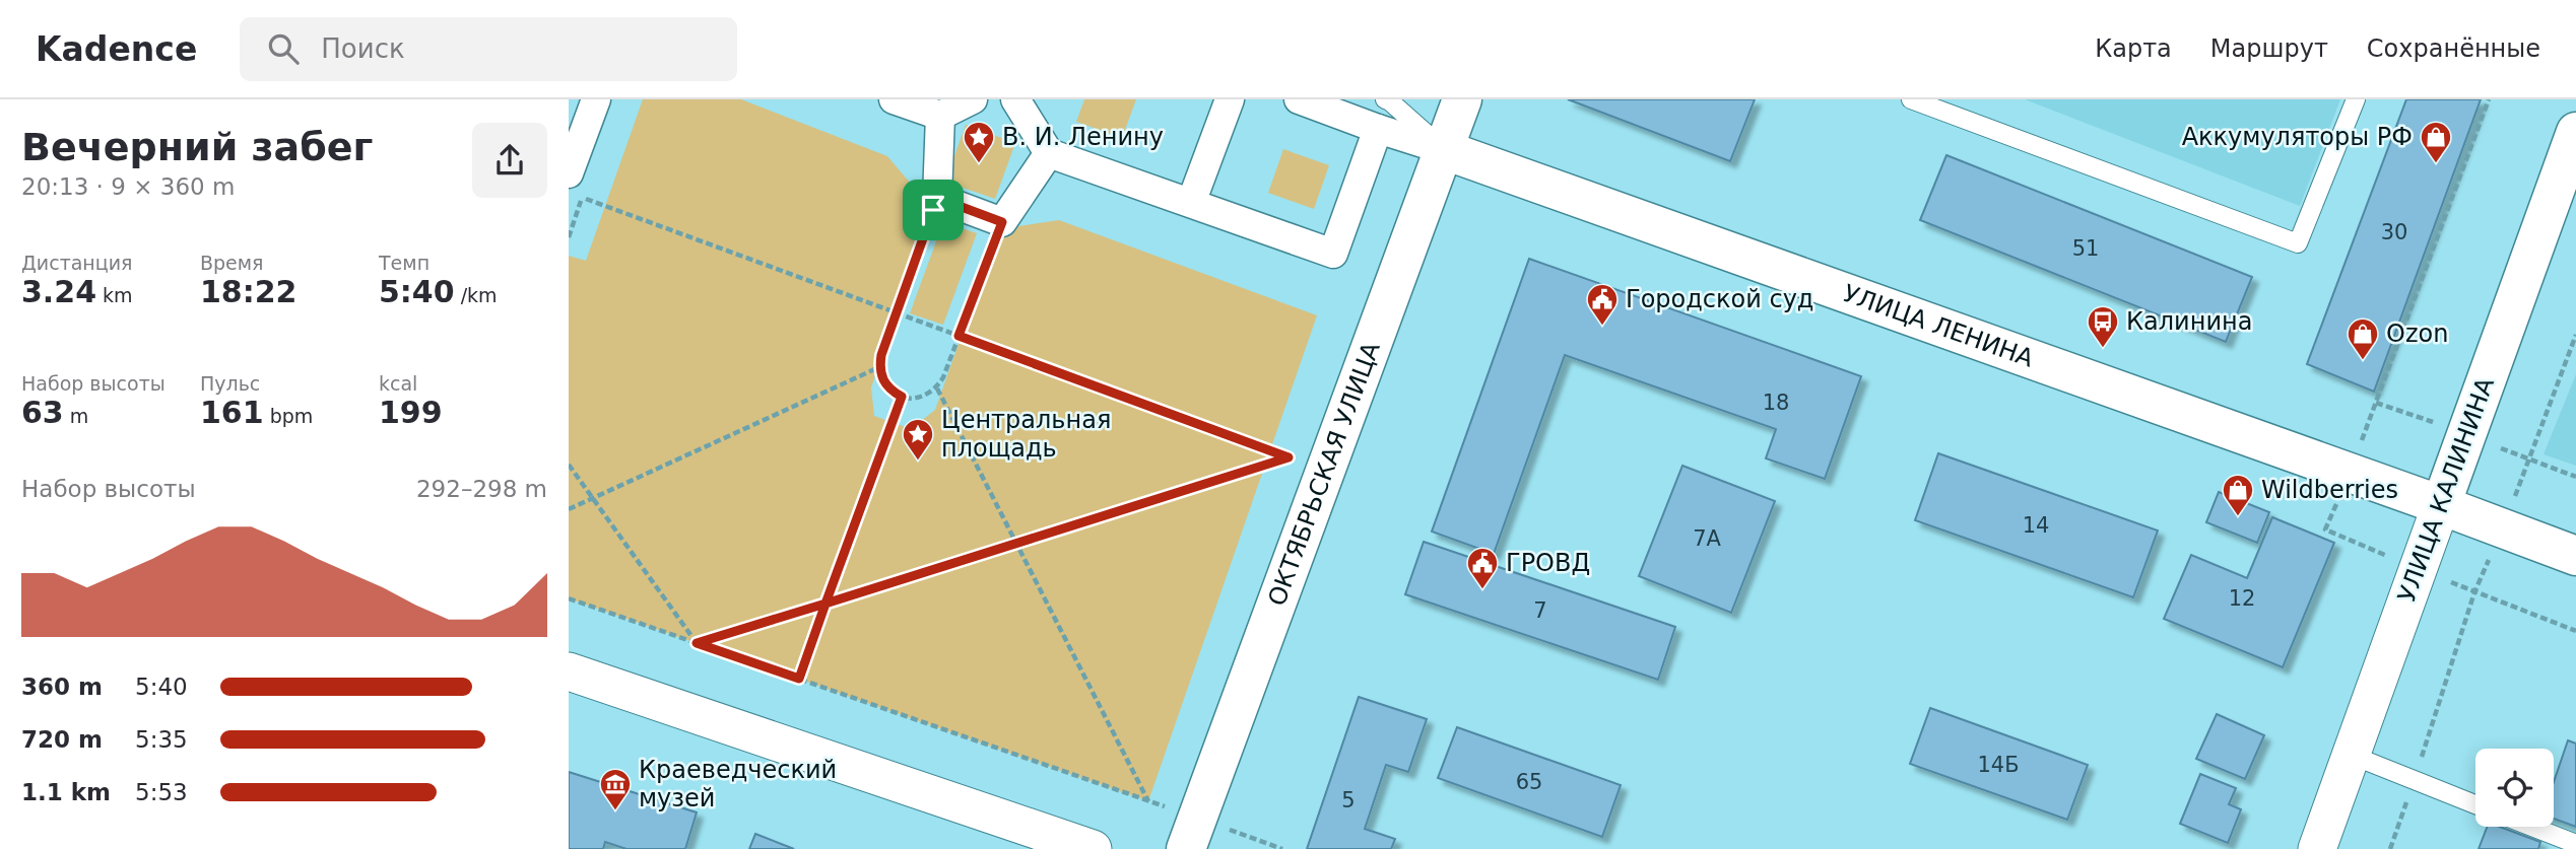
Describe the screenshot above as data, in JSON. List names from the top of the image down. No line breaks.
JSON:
{"streets":{"street":["УЛИЦА ЛЕНИНА","ОКТЯБРЬСКАЯ УЛИЦА","УЛИЦА КАЛИНИНА"]},"crossings":[["УЛИЦА ЛЕНИНА","ОКТЯБРЬСКАЯ УЛИЦА"],["УЛИЦА ЛЕНИНА","УЛИЦА КАЛИНИНА"]],"places":{"place":["В. И. Ленину","Центральная площадь"],"shop":["Аккумуляторы РФ","Ozon","Wildberries"],"public building":["Городской суд","ГРОВД"],"bus stop":["Калинина"],"museum":["Краеведческий музей"]},"house_numbers":["30","51","18","14","7А","12","7","14Б","65","5"],"page":{"header":"Kadence","search":"Поиск","nav":["Карта","Маршрут","Сохранённые"],"heading":["Вечерний забег","20:13 · 9 × 360 m"],"stats":[["Дистанция","3.24 km"],["Время","18:22"],["Темп","5:40 /km"],["Набор высоты","63 m"],["Пульс","161 bpm"],["kcal","199"]],"chart":["Набор высоты","292–298 m"],"list":[{"name":"360 m","note":"5:40"},{"name":"720 m","note":"5:35"},{"name":"1.1 km","note":"5:53"}]}}
